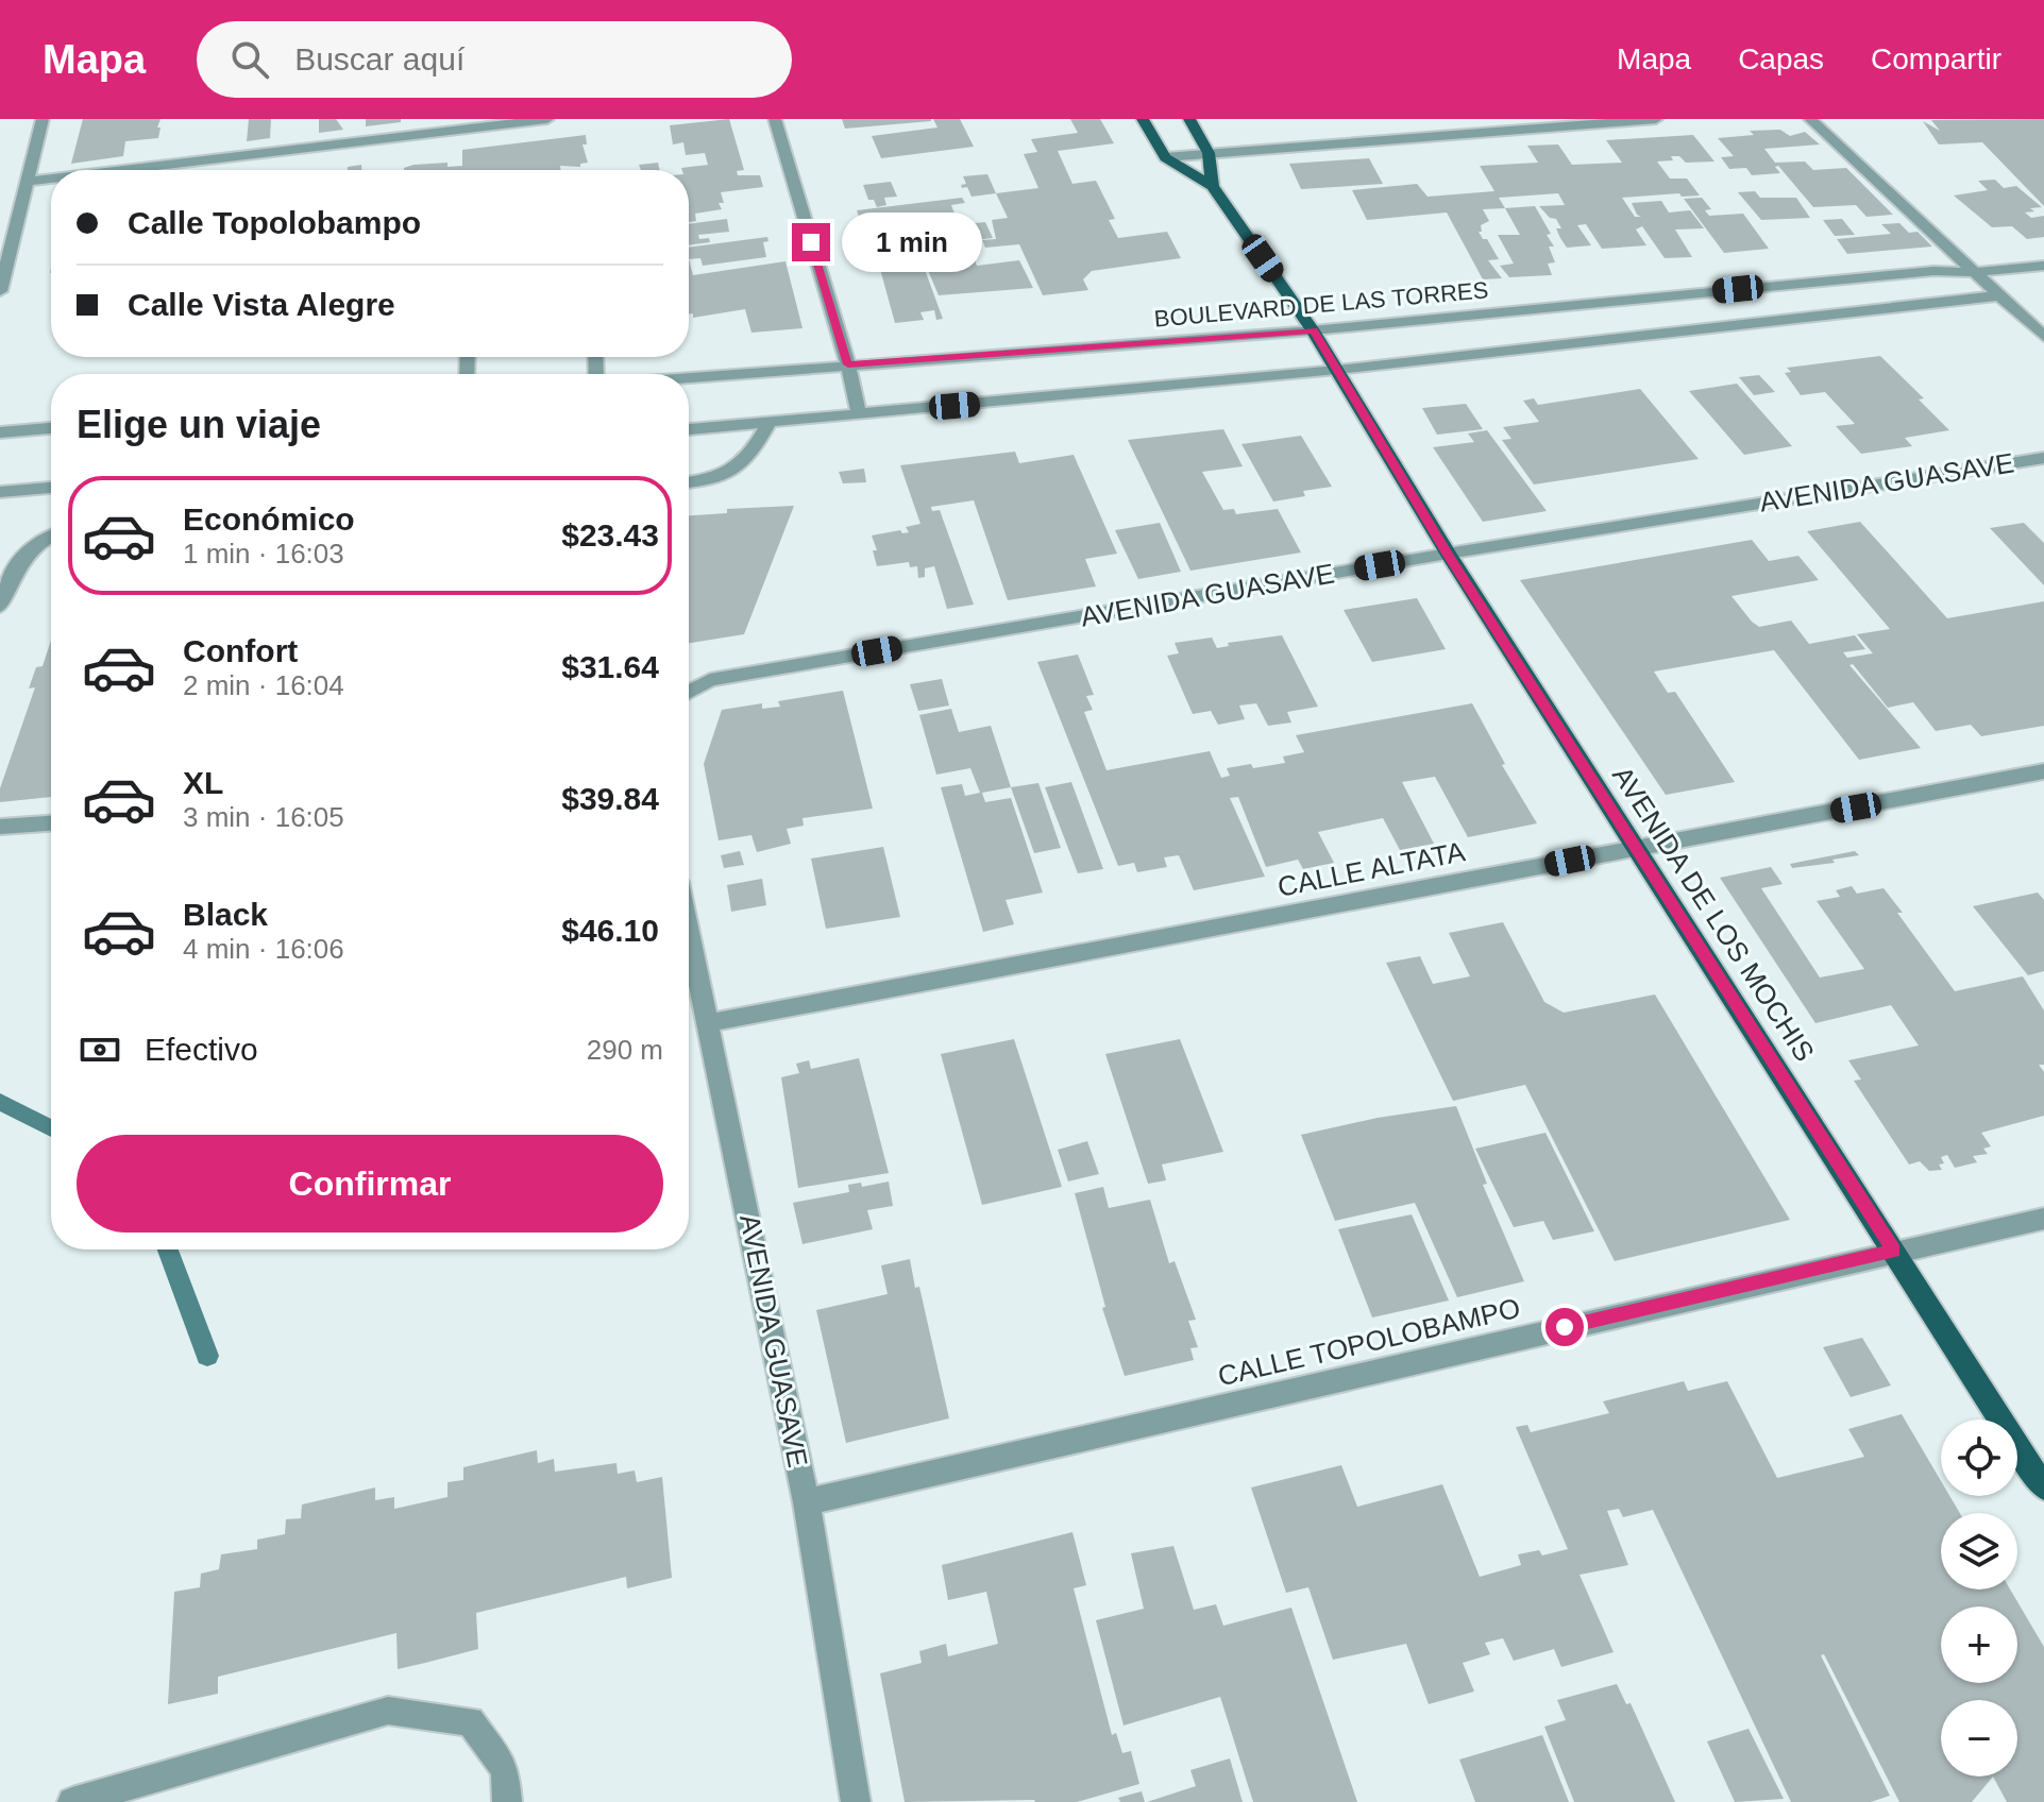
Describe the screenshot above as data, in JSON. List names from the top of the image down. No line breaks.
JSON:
{"streets":{"main road":["AVENIDA DE LOS MOCHIS"],"street":["BOULEVARD DE LAS TORRES","AVENIDA GUASAVE","CALLE ALTATA","CALLE TOPOLOBAMPO"]},"crossings":[["BOULEVARD DE LAS TORRES","AVENIDA DE LOS MOCHIS"],["AVENIDA GUASAVE","CALLE ALTATA"],["AVENIDA GUASAVE","AVENIDA DE LOS MOCHIS"],["AVENIDA GUASAVE","CALLE TOPOLOBAMPO"],["CALLE ALTATA","AVENIDA DE LOS MOCHIS"],["AVENIDA DE LOS MOCHIS","CALLE TOPOLOBAMPO"]],"page":{"header":"Mapa","search":"Buscar aquí","nav":["Mapa","Capas","Compartir"],"banner":["Calle Topolobampo","Calle Vista Alegre"],"bubble":"1 min","heading":"Elige un viaje","list":[{"name":"Económico","note":"1 min · 16:03","value":"$23.43"},{"name":"Confort","note":"2 min · 16:04","value":"$31.64"},{"name":"XL","note":"3 min · 16:05","value":"$39.84"},{"name":"Black","note":"4 min · 16:06","value":"$46.10"}],"pay":["Efectivo","290 m"],"buttons":"Confirmar","map_buttons":["+","−"]}}
